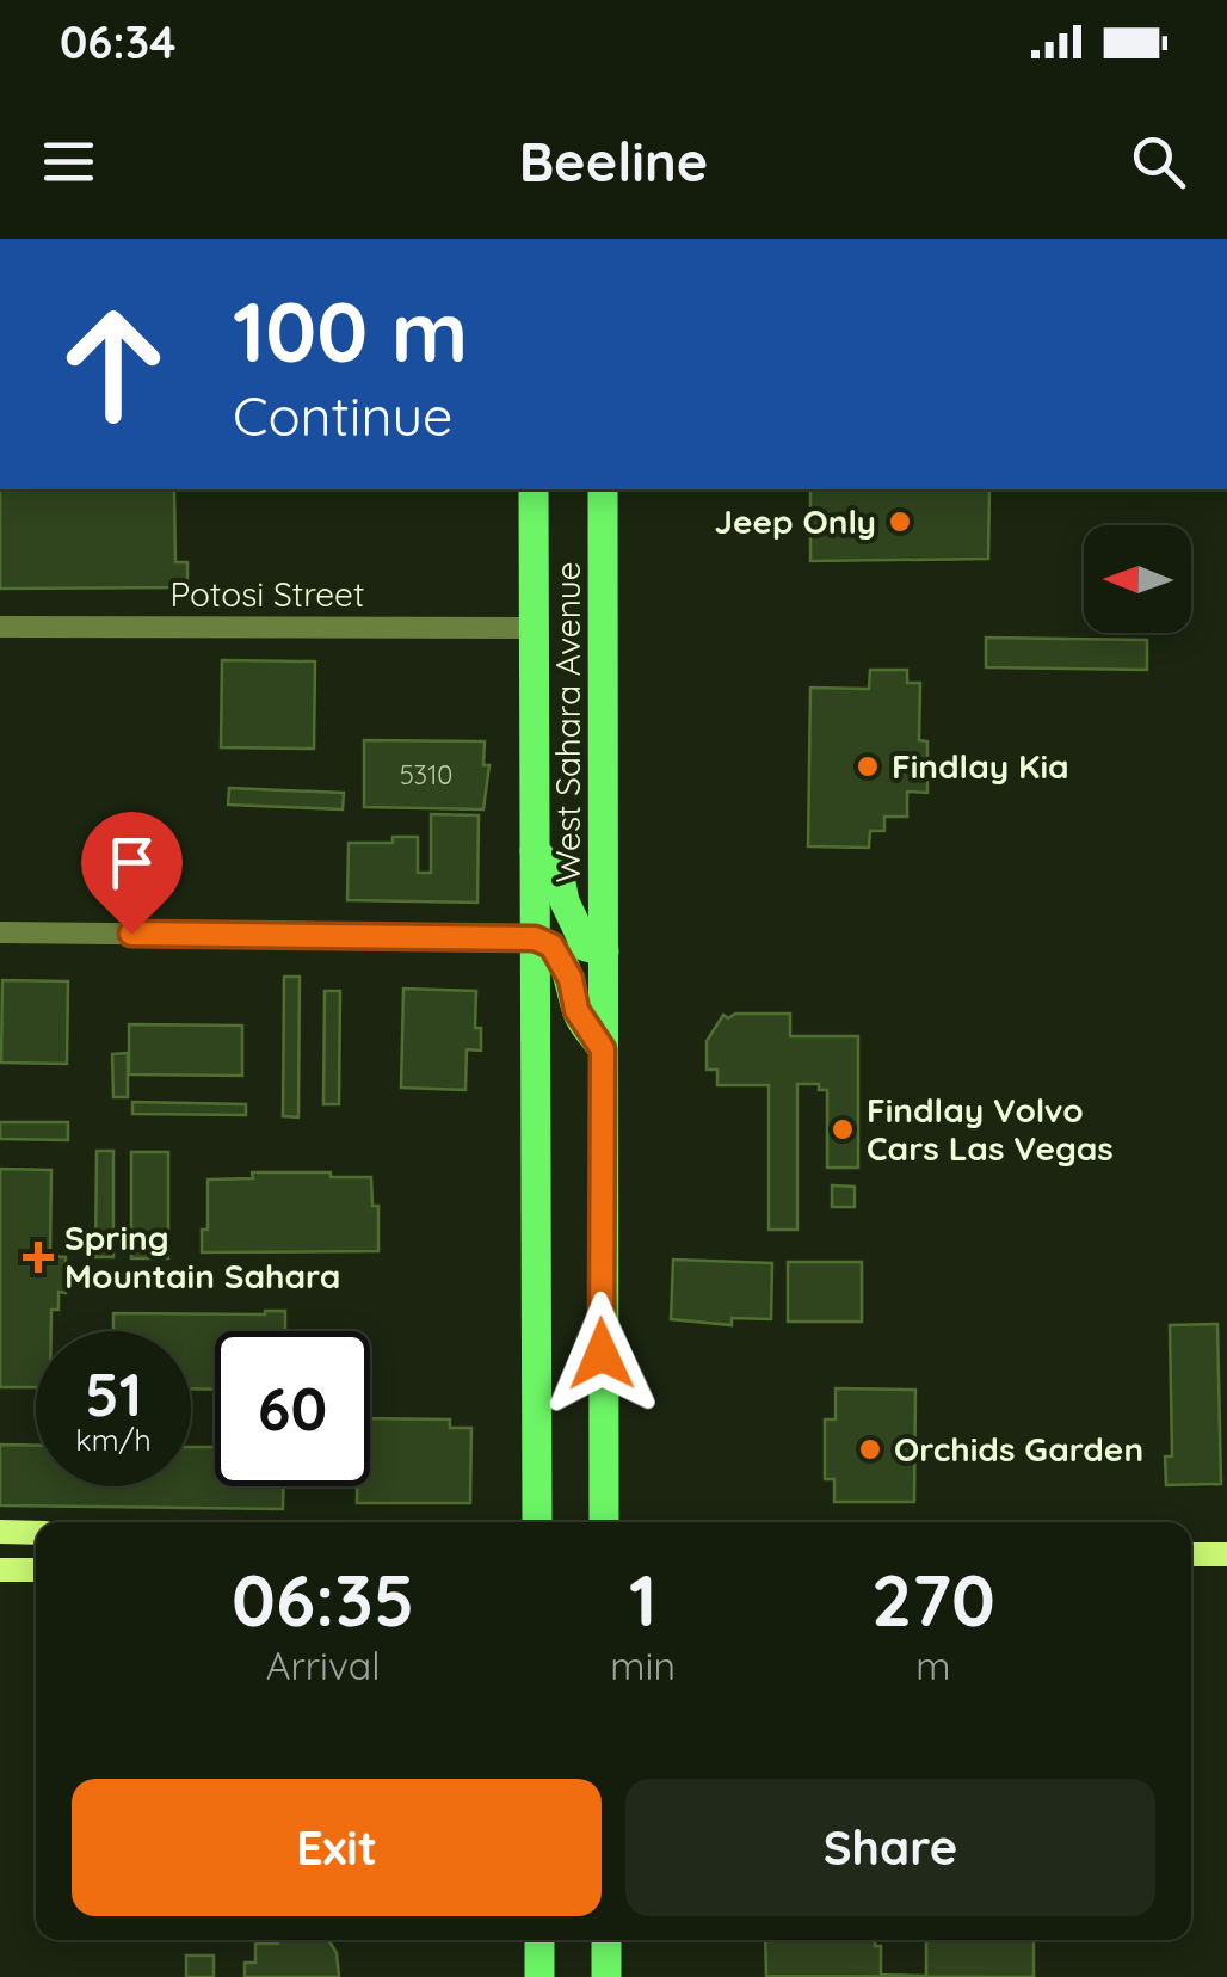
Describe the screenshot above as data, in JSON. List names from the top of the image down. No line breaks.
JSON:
{"streets":{"main road":["West Sahara Avenue"],"street":["Potosi Street"]},"crossings":[["Potosi Street","West Sahara Avenue"]],"places":{"other":["Jeep Only","Findlay Kia","Findlay Volvo Cars Las Vegas","Orchids Garden"],"health":["Spring Mountain Sahara"]},"house_numbers":["5310"],"north":"left","page":{"status":"06:34","header":"Beeline","turn":["100 m","Continue"],"speed":"51 km/h","limit":"60","eta":["06:35","Arrival","1","min","270","m"],"buttons":["Exit","Share"]}}
